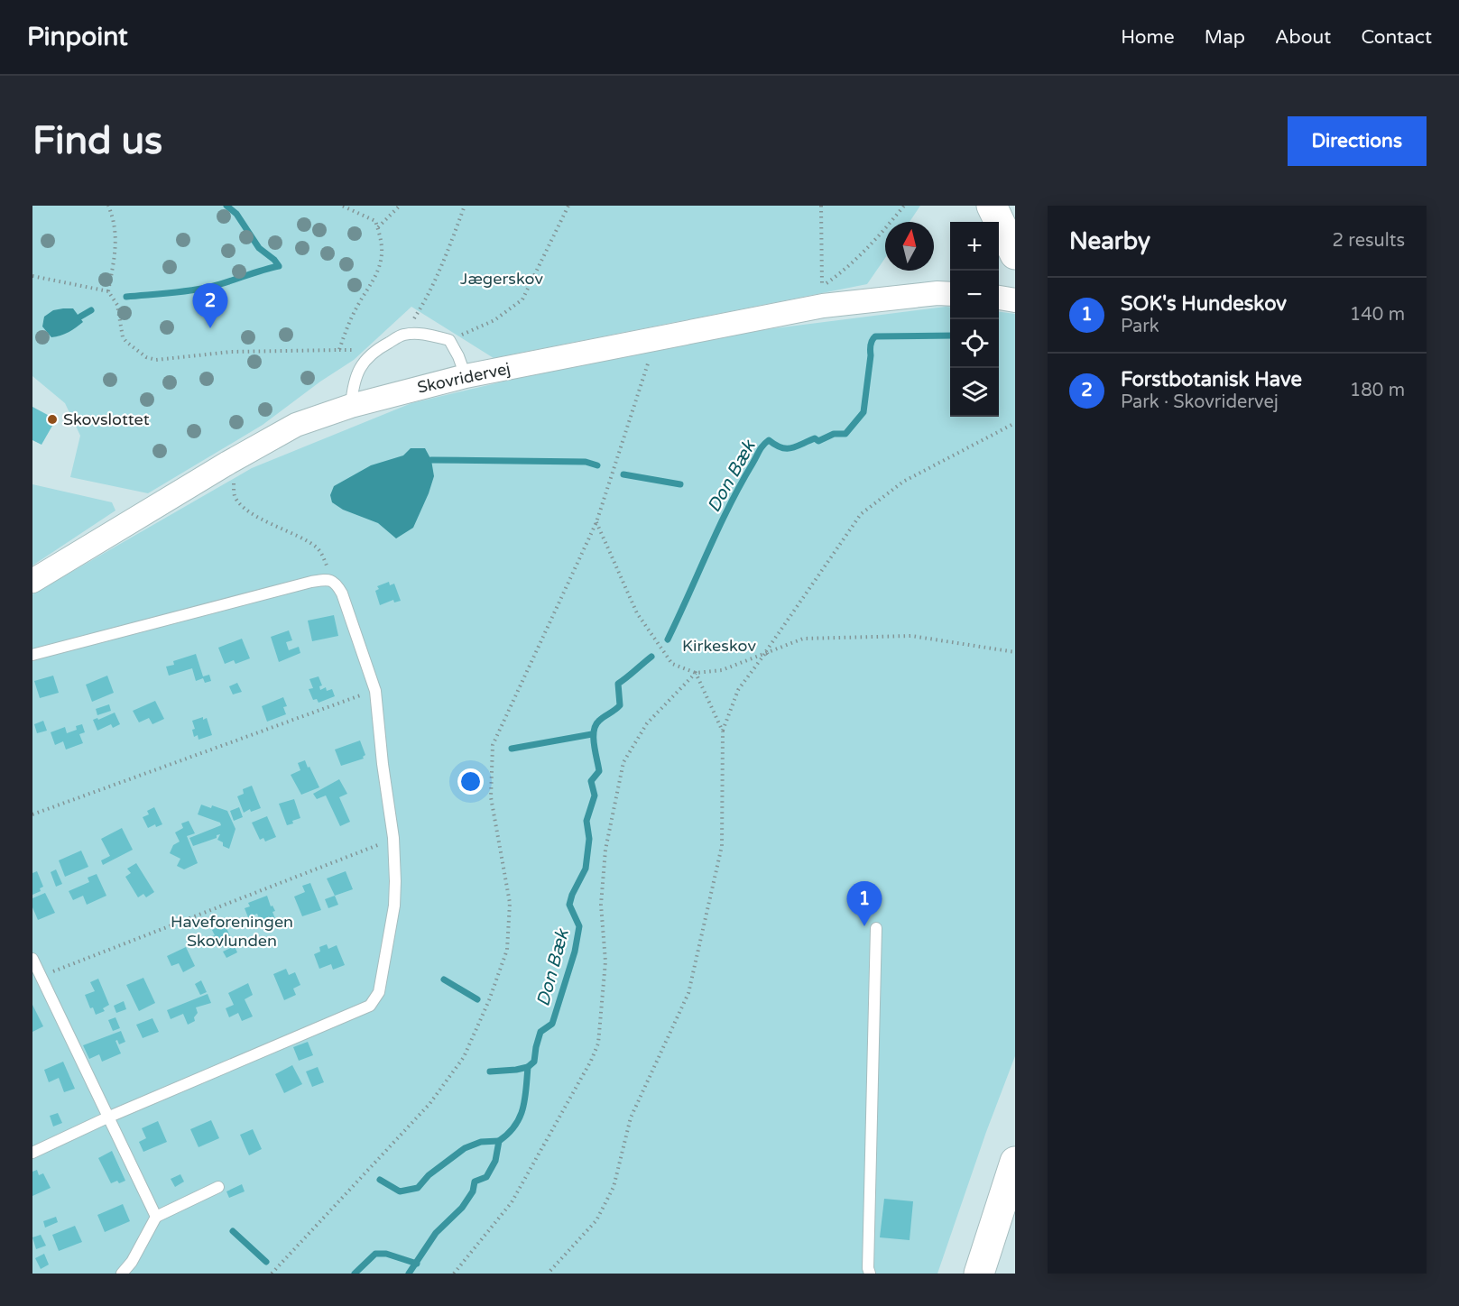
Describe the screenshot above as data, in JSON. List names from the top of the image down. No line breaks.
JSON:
{"streets":{"street":["Skovridervej"]},"water":["Don Bæk"],"parks":["Jægerskov","Kirkeskov","Haveforeningen Skovlunden"],"places":["Skovslottet"],"north":"top","page":{"header":"Pinpoint","nav":["Home","Map","About","Contact"],"buttons":"Directions","title":"Find us","heading":["Nearby","2 results"],"map_buttons":["+","−"],"list":[{"mark":"1","name":"SOK's Hundeskov","note":"Park","value":"140 m"},{"mark":"2","name":"Forstbotanisk Have","note":"Park · Skovridervej","value":"180 m"}],"pins":["2","1"]}}
